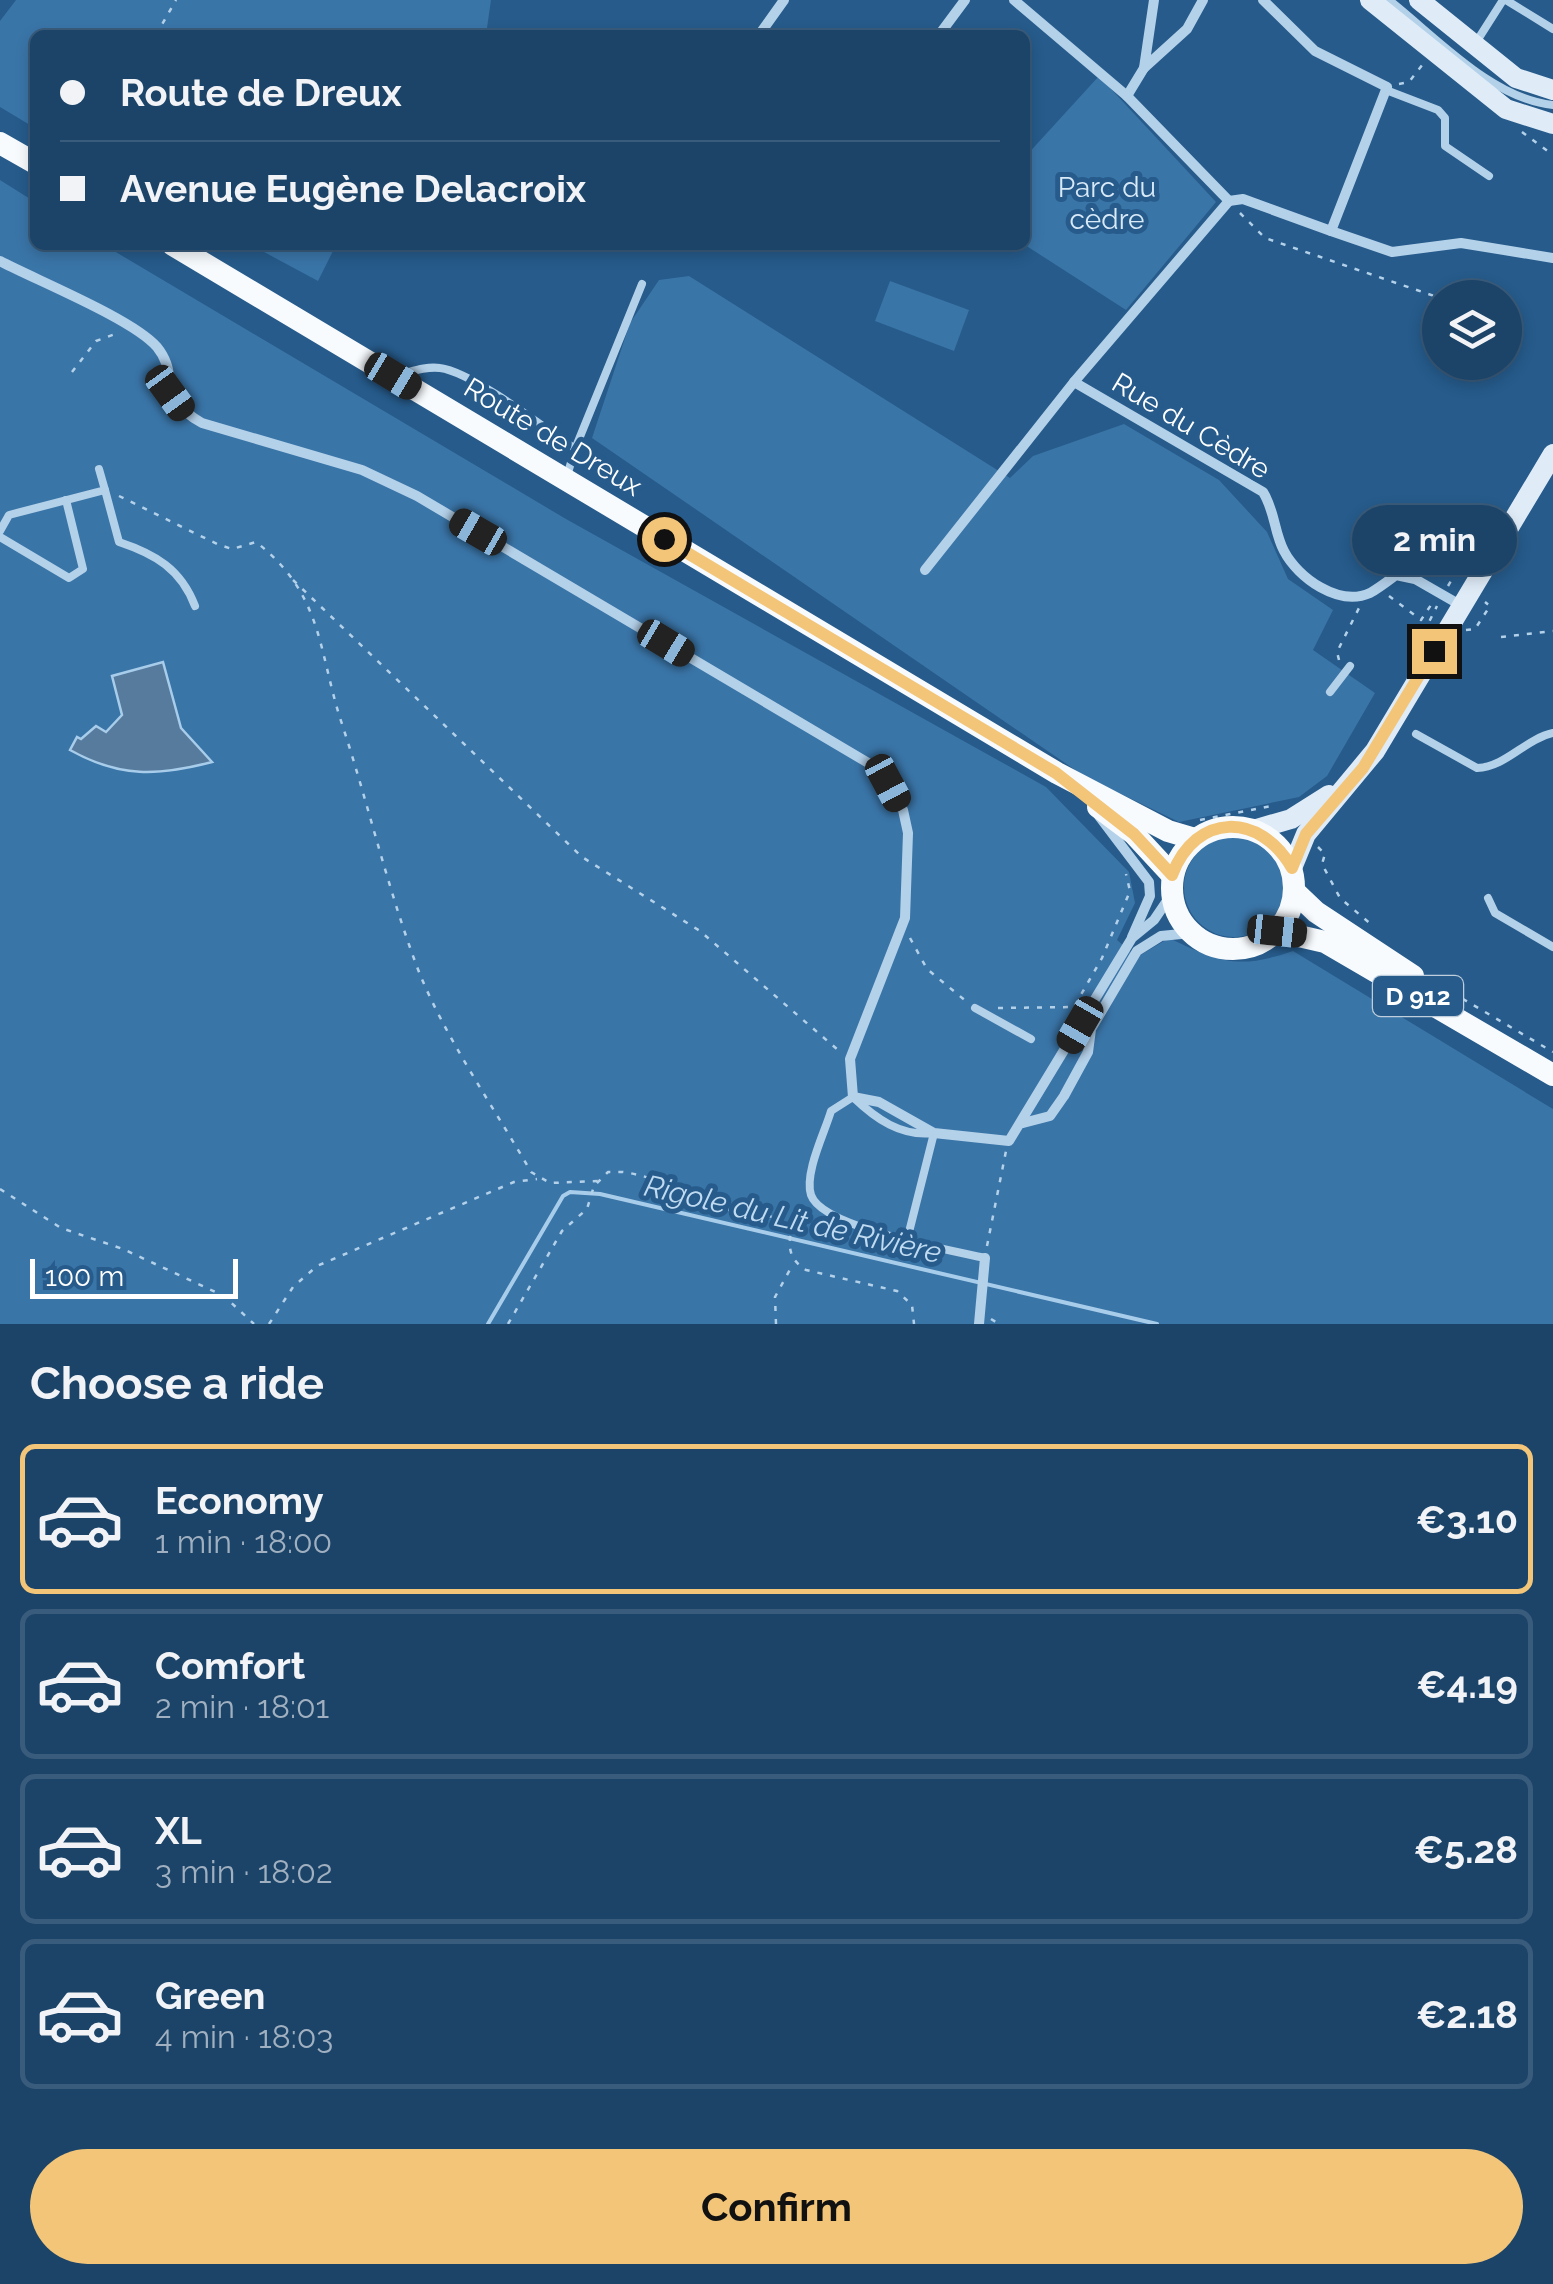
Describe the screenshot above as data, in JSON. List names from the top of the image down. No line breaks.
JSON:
{"streets":{"main road":["Route de Dreux","D 912"],"street":["Rue du Cèdre"]},"crossings":[["Route de Dreux","D 912"]],"water":["Rigole du Lit de Rivière"],"parks":["Parc du cèdre"],"scale_bar":"100 m","page":{"banner":["Route de Dreux","Avenue Eugène Delacroix"],"bubble":"2 min","scale":"100 m","heading":"Choose a ride","list":[{"name":"Economy","note":"1 min · 18:00","value":"€3.10"},{"name":"Comfort","note":"2 min · 18:01","value":"€4.19"},{"name":"XL","note":"3 min · 18:02","value":"€5.28"},{"name":"Green","note":"4 min · 18:03","value":"€2.18"}],"buttons":"Confirm"}}
